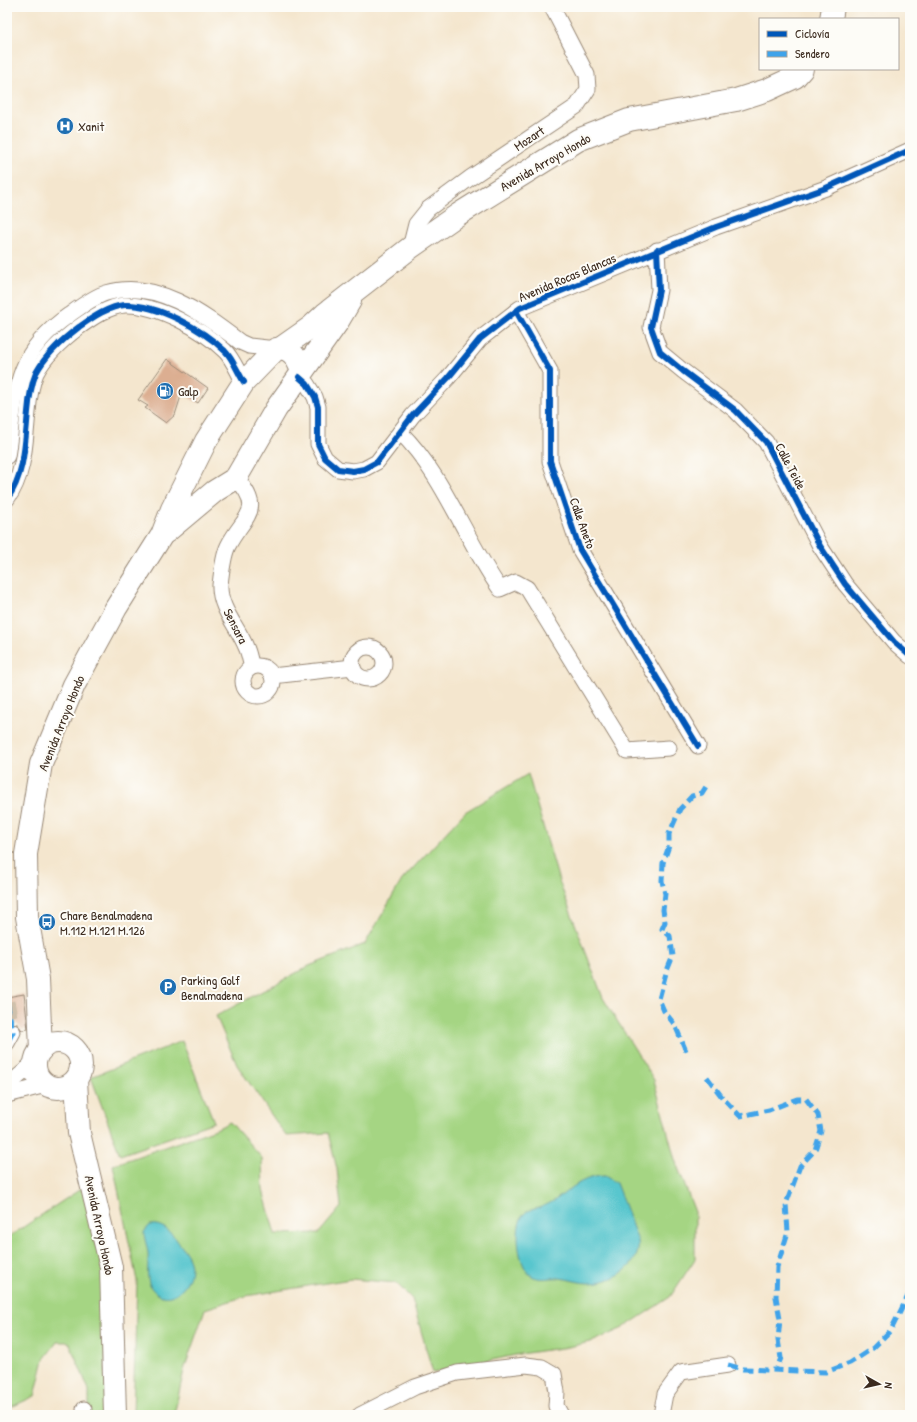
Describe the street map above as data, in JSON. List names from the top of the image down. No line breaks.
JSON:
{"streets":{"main road":["Avenida Arroyo Hondo"],"street":["Mozart","Avenida Rocas Blancas","Calle Teide","Calle Aneto","Sensara"]},"crossings":[["Mozart","Avenida Arroyo Hondo"],["Avenida Arroyo Hondo","Avenida Rocas Blancas"],["Avenida Arroyo Hondo","Sensara"],["Avenida Rocas Blancas","Calle Teide"],["Avenida Rocas Blancas","Calle Aneto"]],"places":{"hospital":["Xanit"],"fuel station":["Galp"],"bus stop":["Chare Benalmadena M.112 M.121 M.126"],"parking":["Parking Golf Benalmadena"]},"legend":["Ciclovía","Sendero"],"north":"right"}
